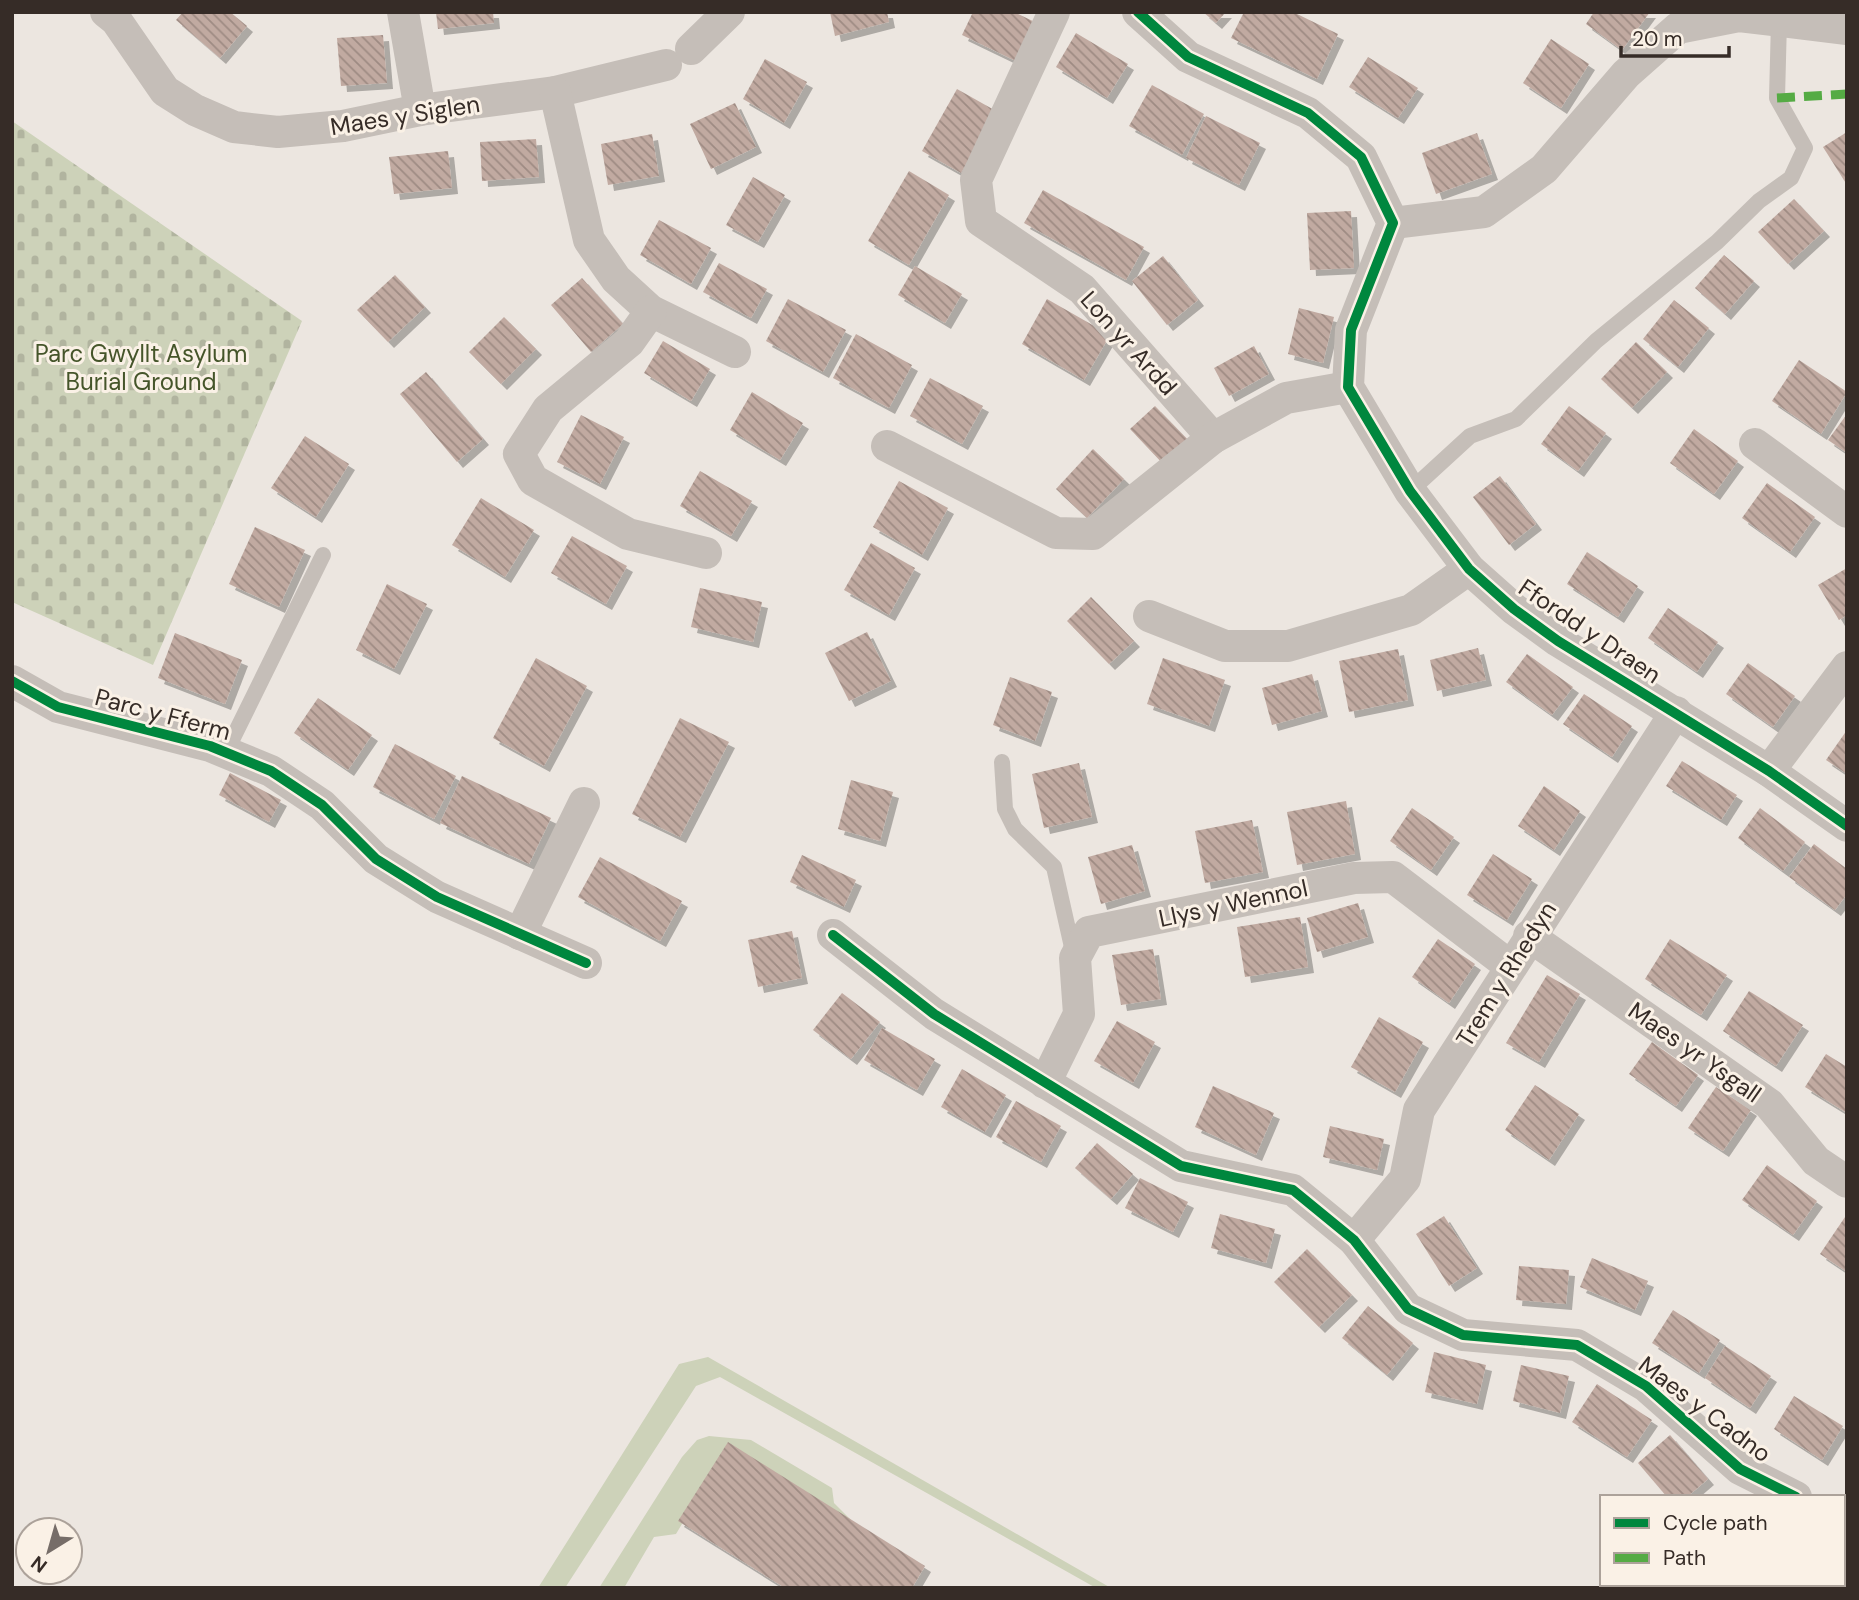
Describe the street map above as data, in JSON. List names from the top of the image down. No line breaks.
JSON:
{"streets":{"street":["Maes y Siglen","Lon yr Ardd","Ffordd y Draen","Parc y Fferm","Llys y Wennol","Trem y Rhedyn","Maes yr Ysgall","Maes y Cadno"]},"crossings":[["Ffordd y Draen","Trem y Rhedyn"],["Llys y Wennol","Trem y Rhedyn"],["Trem y Rhedyn","Maes yr Ysgall"],["Trem y Rhedyn","Maes y Cadno"]],"parks":["Parc Gwyllt Asylum Burial Ground"],"legend":["Cycle path","Path"],"scale_bar":"20 m","north":"bottom left"}
